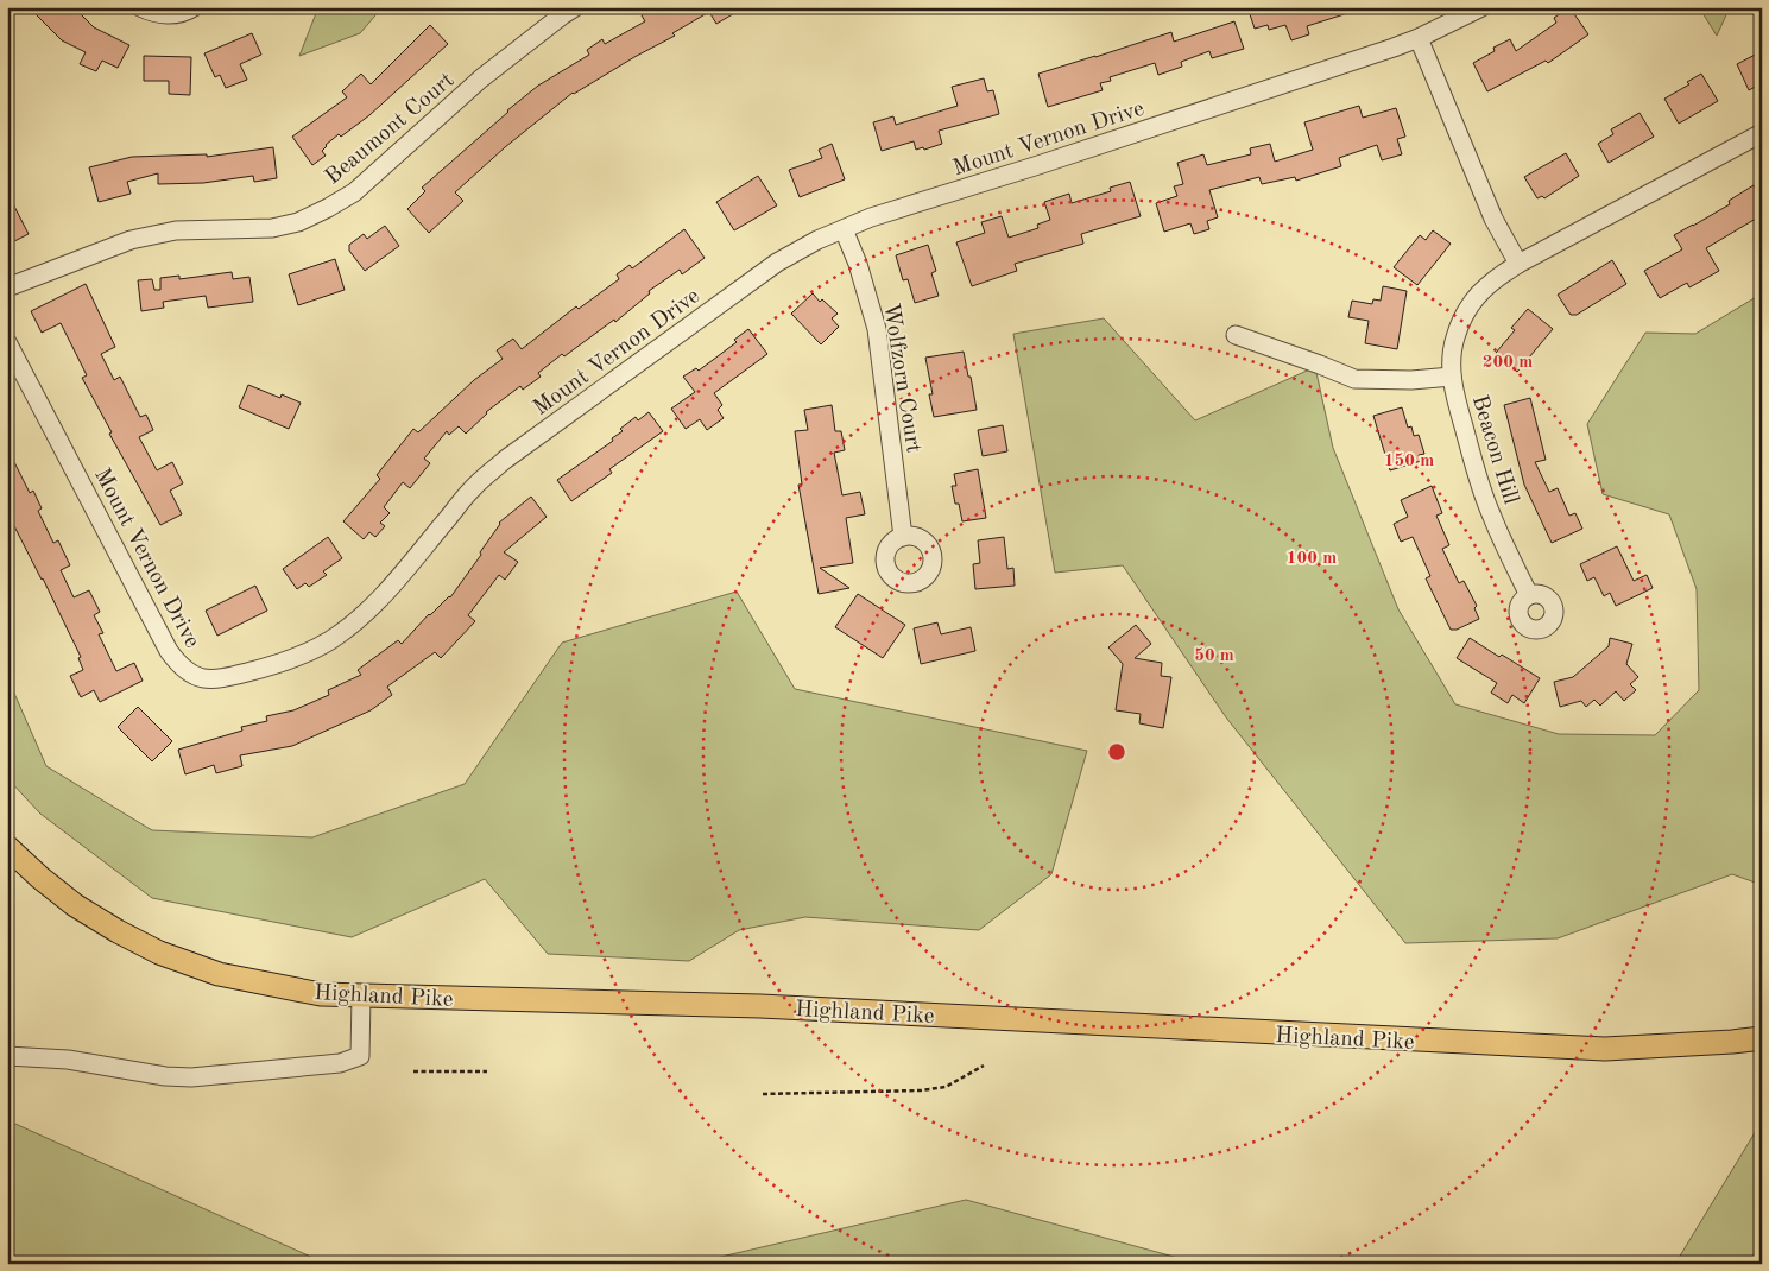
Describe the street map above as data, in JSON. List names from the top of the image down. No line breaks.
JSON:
{"streets":{"main road":["Highland Pike"],"street":["Beaumont Court","Mount Vernon Drive","Wolfzorn Court","Beacon Hill"]},"crossings":[["Mount Vernon Drive","Wolfzorn Court"]],"rings":["200 m","150 m","100 m","50 m"]}
